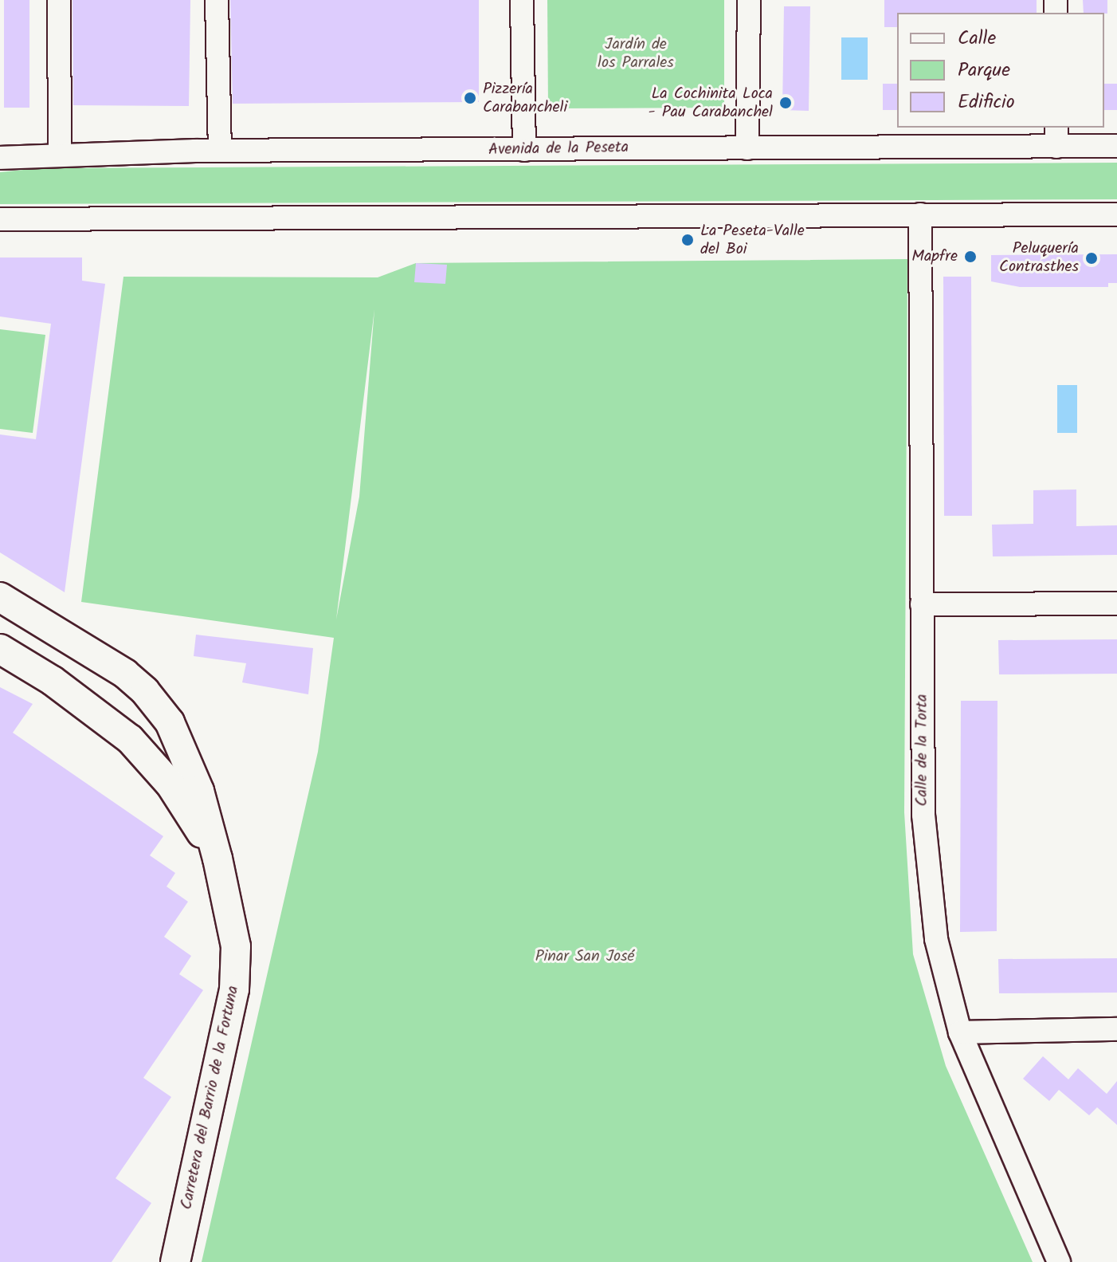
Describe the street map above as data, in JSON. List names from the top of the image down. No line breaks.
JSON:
{"streets":{"main road":["Carretera del Barrio de la Fortuna"],"street":["Avenida de la Peseta","Calle de la Torta"]},"parks":["Jardín de los Parrales","Pinar San José"],"places":["Pizzería Carabancheli","La Cochinita Loca - Pau Carabanchel","La Peseta-Valle del Boi","Mapfre","Peluquería Contrasthes"],"legend":["Calle","Parque","Edificio"]}
